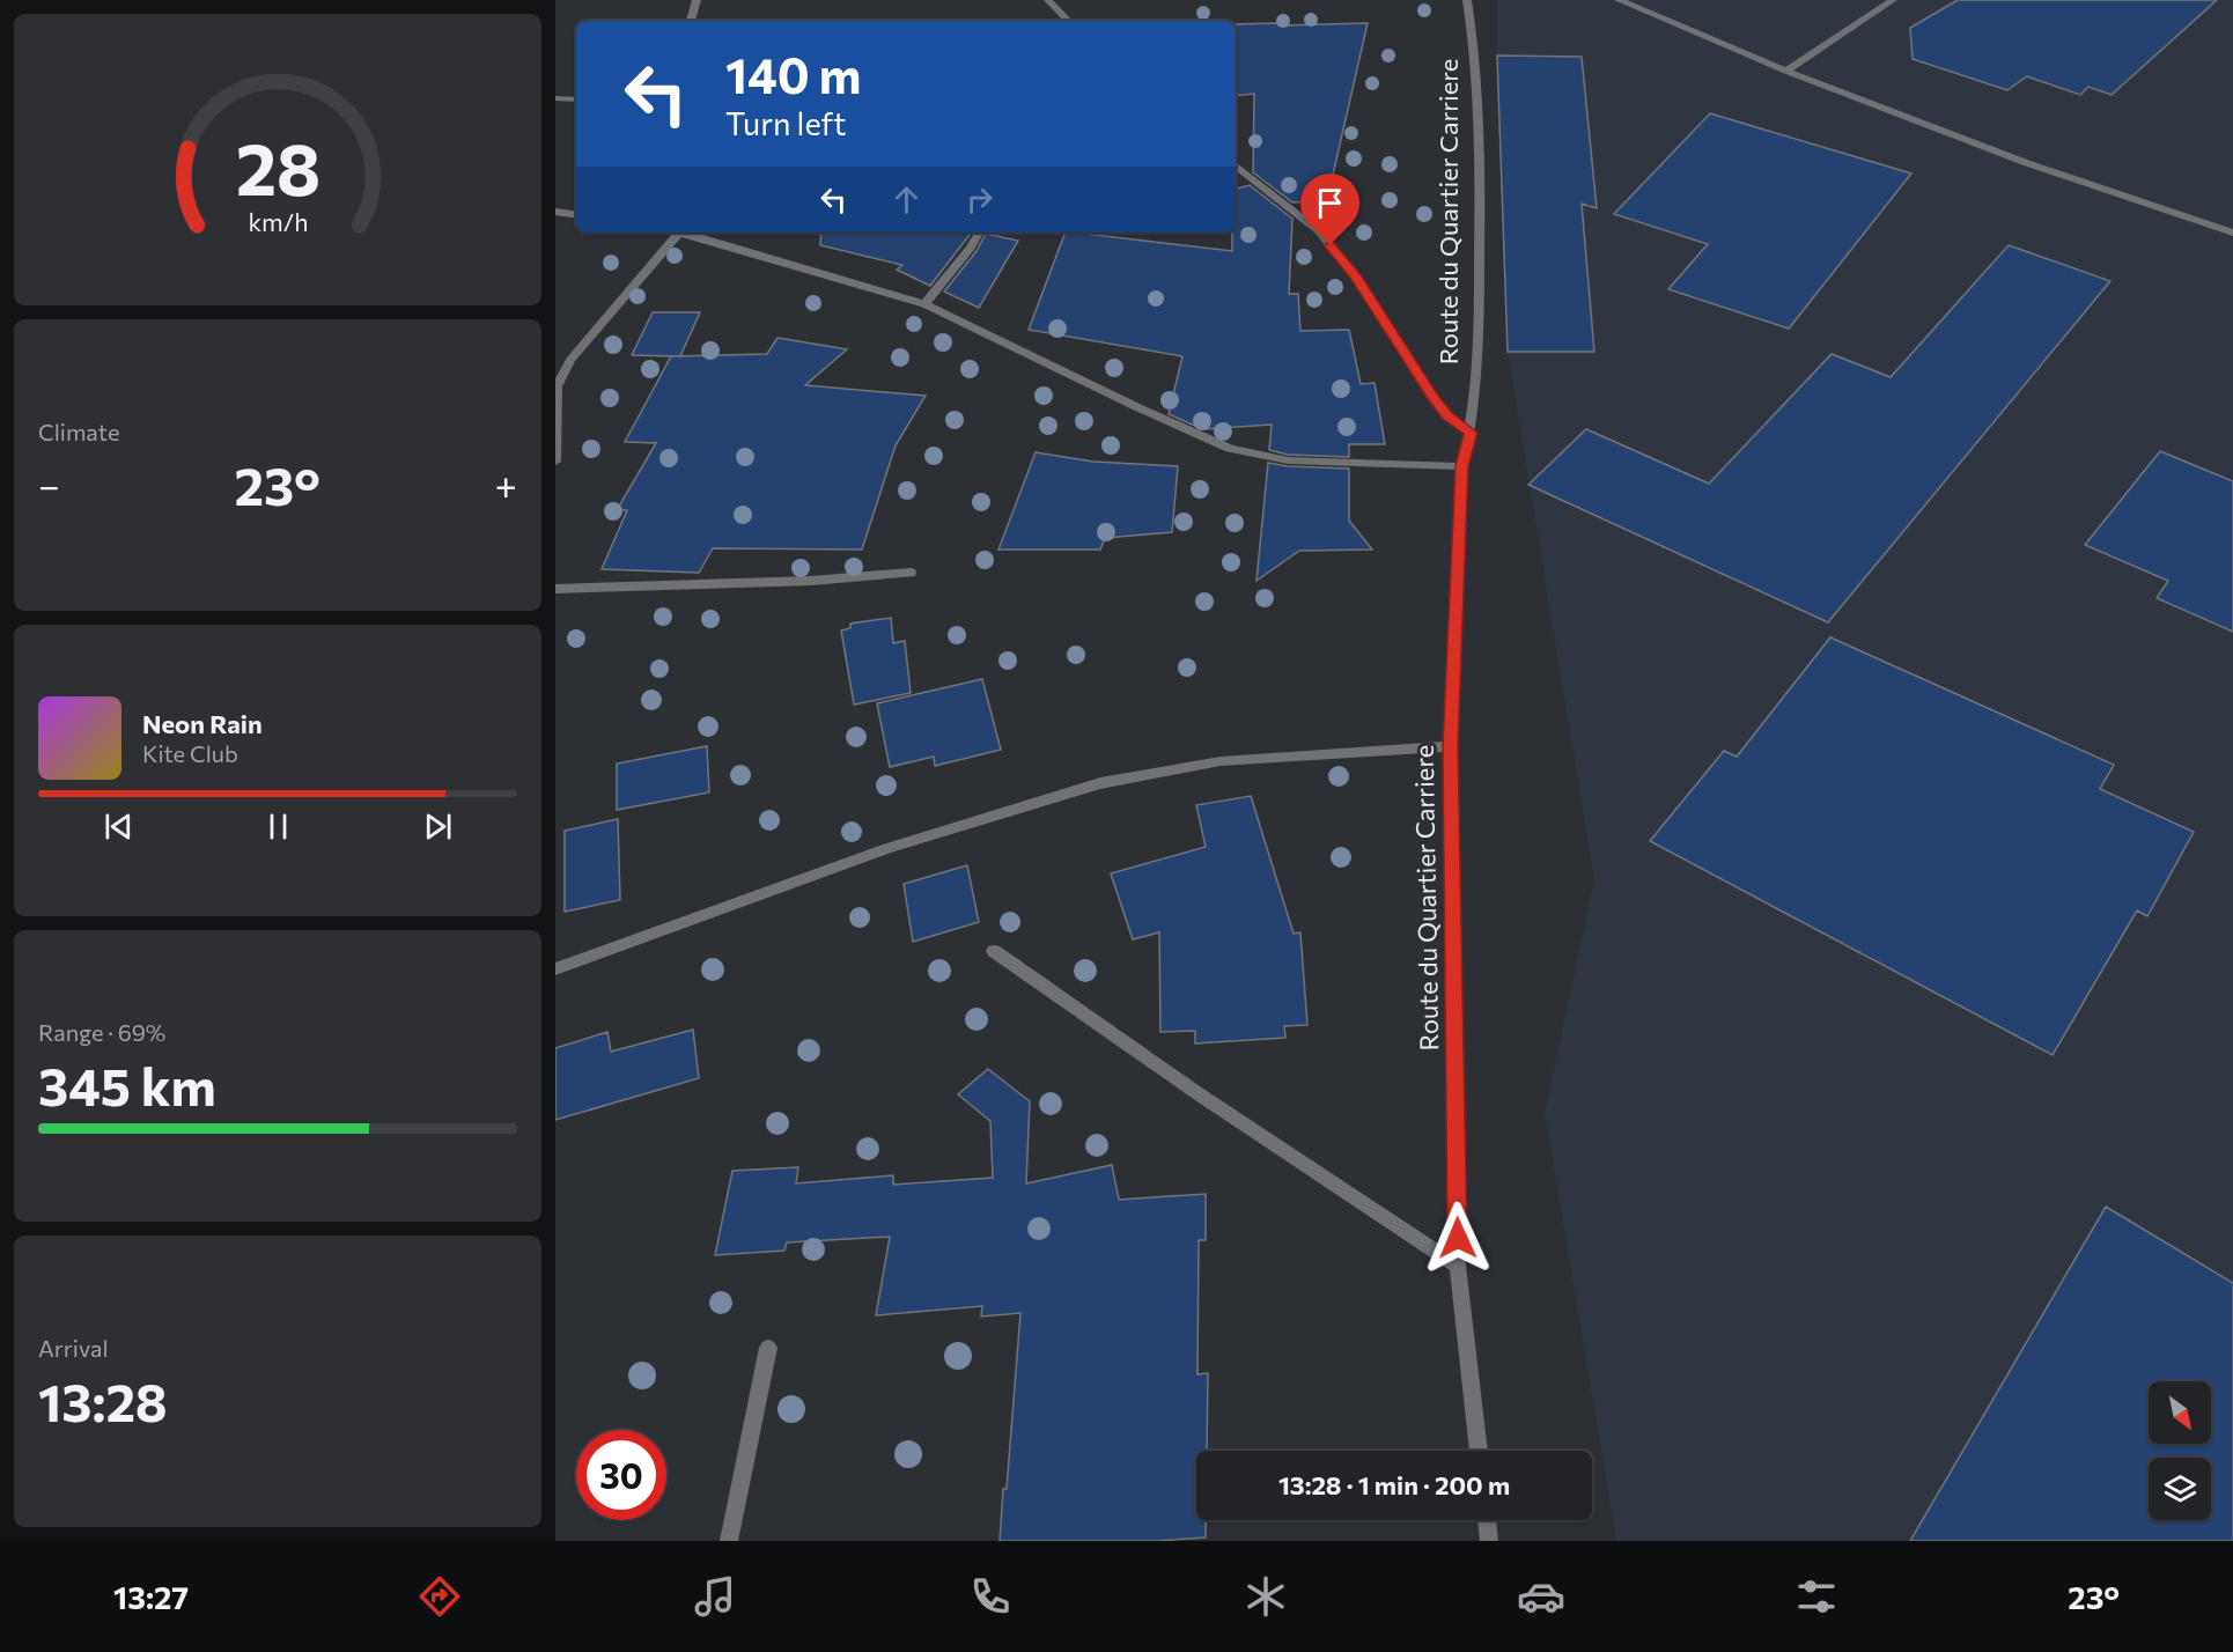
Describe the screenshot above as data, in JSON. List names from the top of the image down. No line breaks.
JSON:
{"streets":{"street":["Route du Quartier Carriere"]},"north":"bottom right","page":{"turn":["140 m","Turn left"],"tile":["Climate",["Range · 69%","345 km"],["Arrival","13:28"]],"heat":["−","23°","+"],"song":["Neon Rain","Kite Club"],"limit":"30","trip":"13:28 · 1 min · 200 m","tabs":["13:27","23°"],"gauge":["28","km/h"]}}
